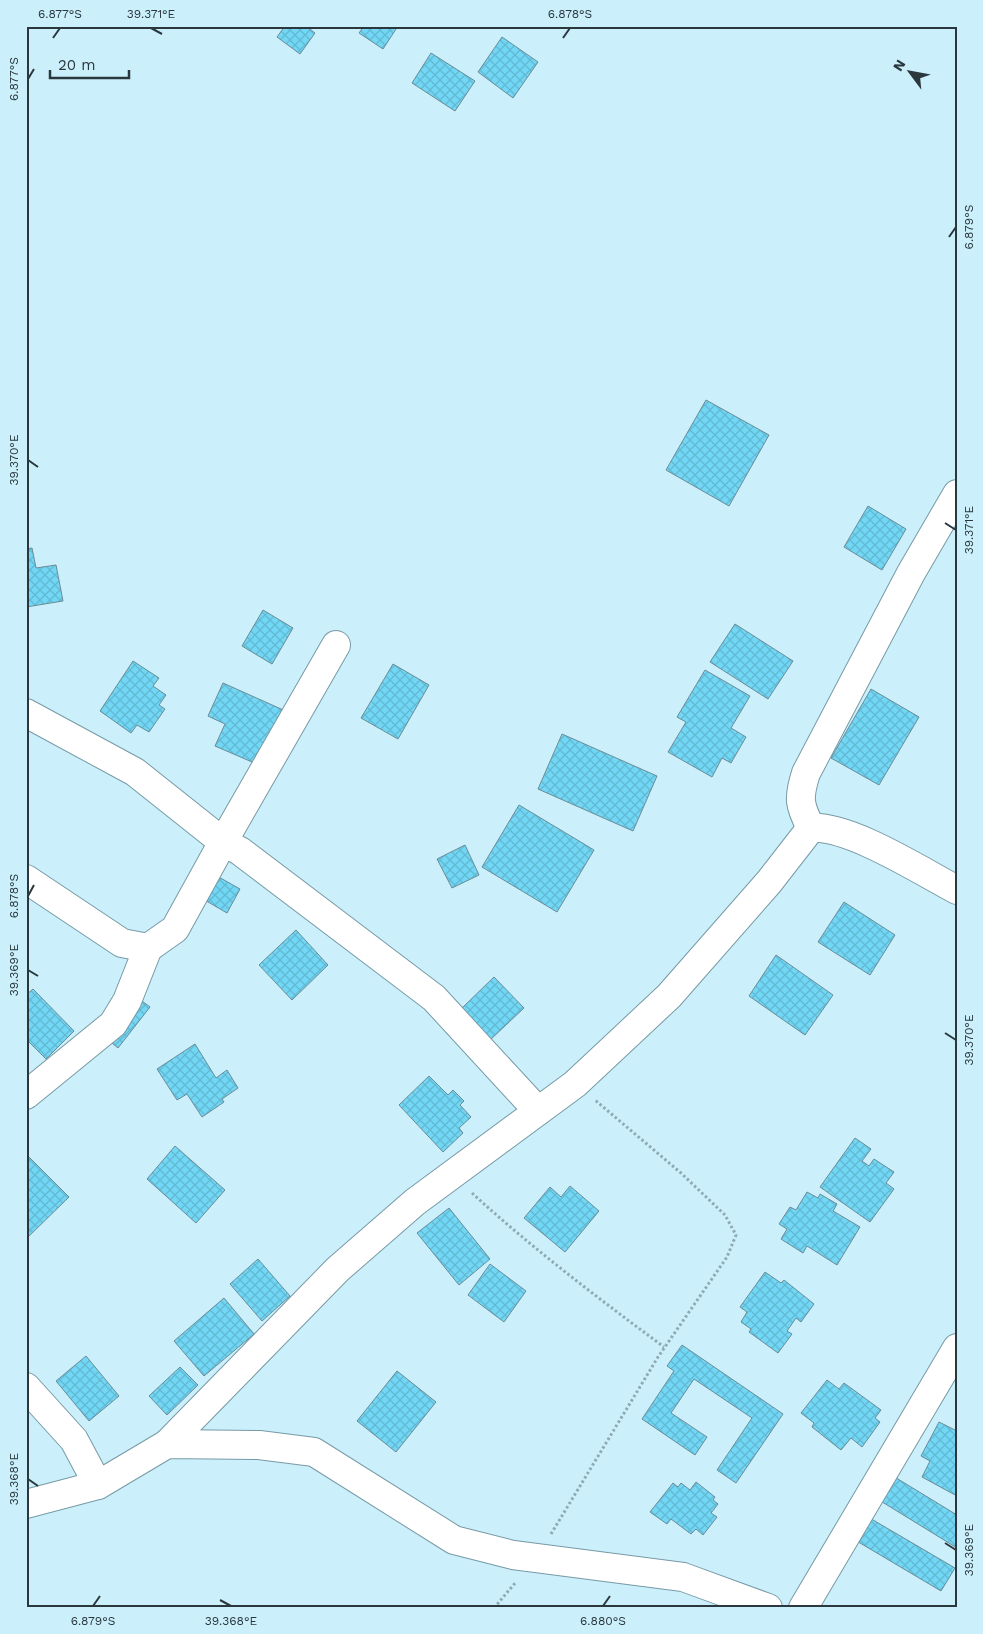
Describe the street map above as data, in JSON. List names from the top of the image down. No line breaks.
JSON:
{"scale_bar":"20 m","north":"top left","coordinates":["6.877°S","39.371°E","6.878°S","6.879°S","39.370°E","39.369°E","39.368°E","6.880°S"]}
